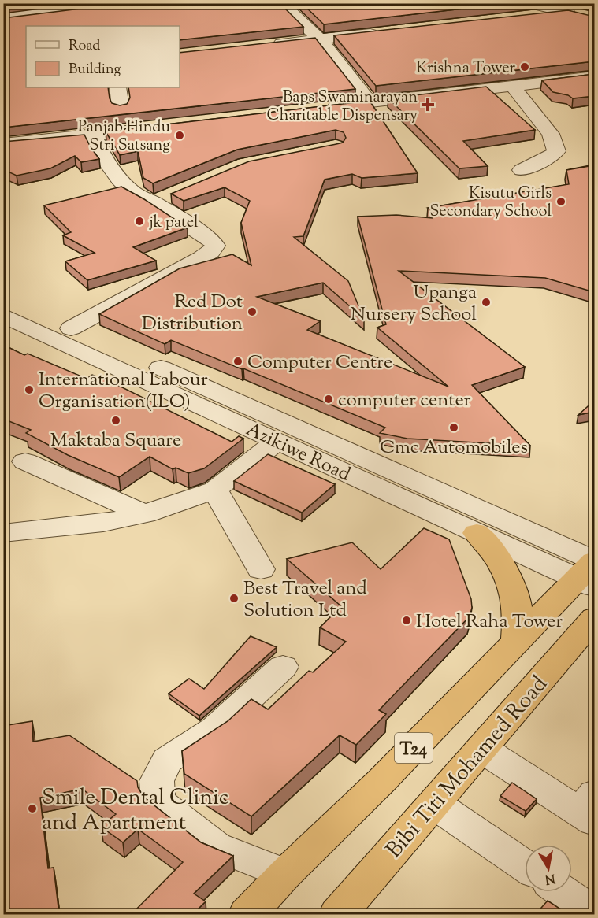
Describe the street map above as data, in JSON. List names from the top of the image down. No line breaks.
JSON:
{"streets":{"highway":["T24","Bibi Titi Mohamed Road"],"street":["Azikiwe Road"]},"crossings":[["Azikiwe Road","T24"]],"places":{"other":["Krishna Tower","Panjab Hindu Stri Satsang","Kisutu Girls Secondary School","jk patel","Upanga Nursery School","Red Dot Distribution","Computer Centre","International Labour Organisation(ILO)","computer center","Maktaba Square","Cmc Automobiles","Best Travel and Solution Ltd","Hotel Raha Tower","Smile Dental Clinic and Apartment"],"health":["Baps Swaminarayan Charitable Dispensary"]},"legend":["Road","Building"],"north":"bottom"}
